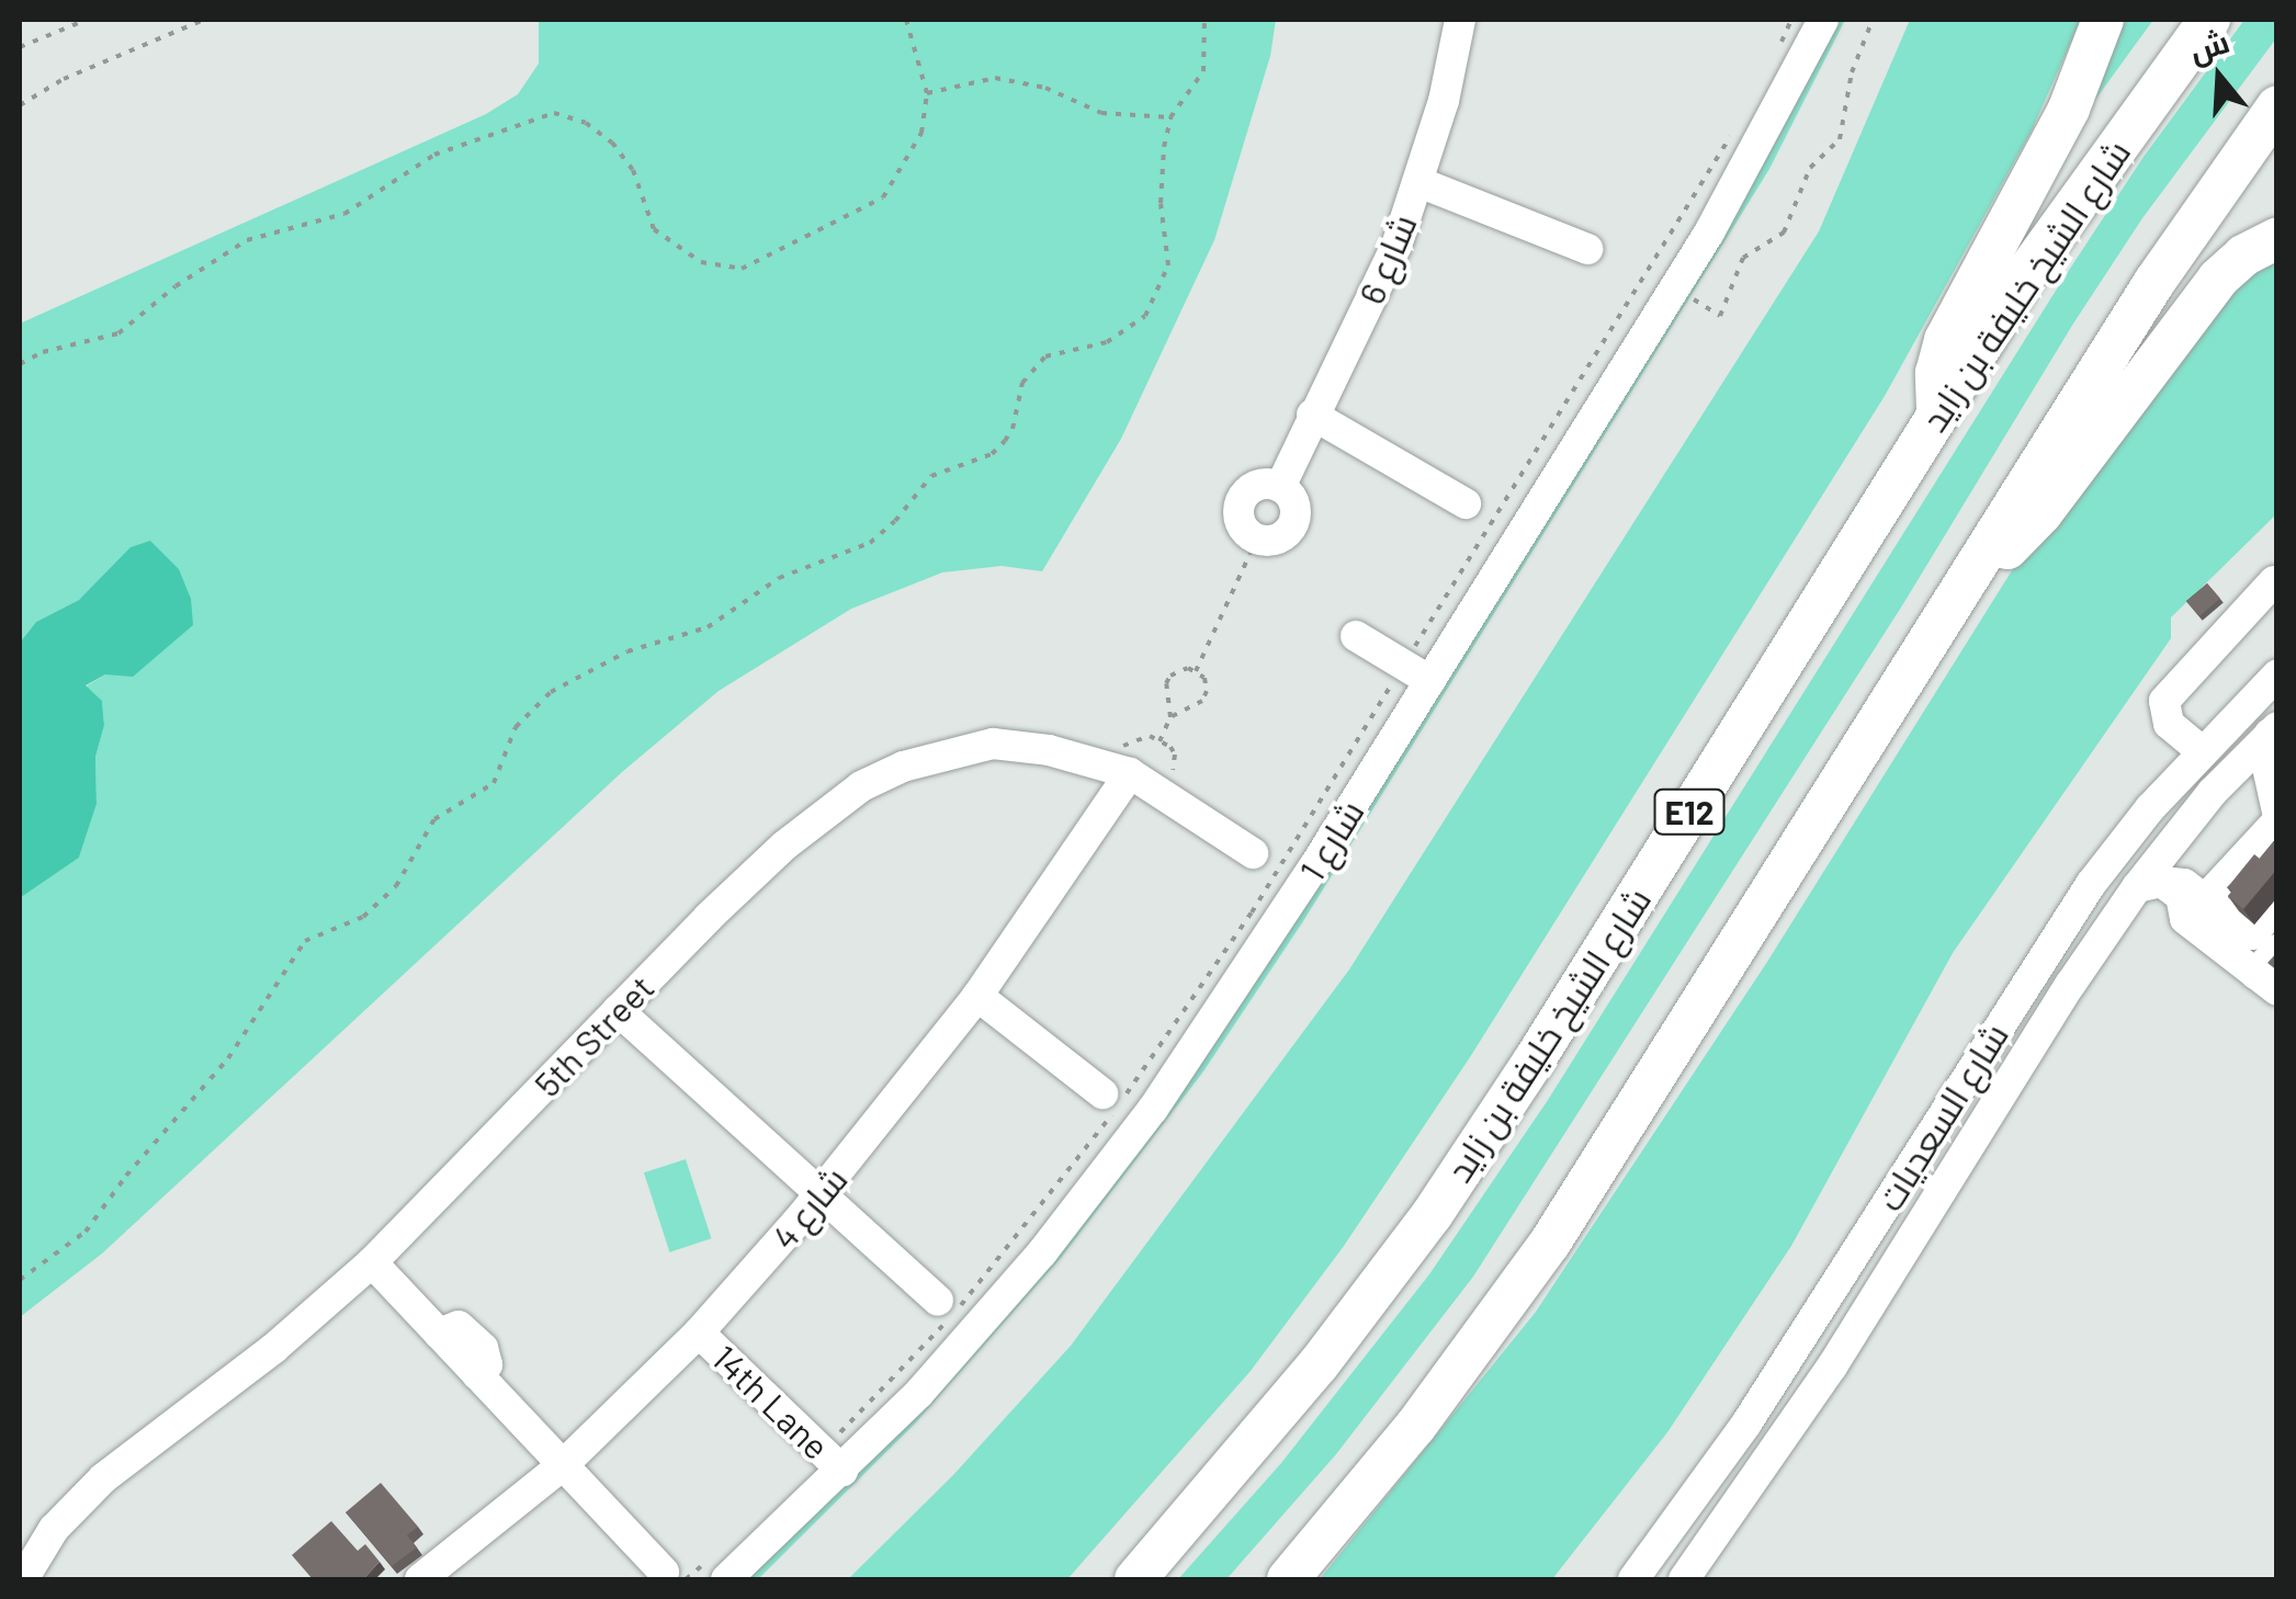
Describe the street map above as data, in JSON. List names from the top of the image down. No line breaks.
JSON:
{"streets":{"highway":["شارع الشيخ خليفة بن زايد","E12"],"street":["شارع 6","شارع 1","5th Street","شارع السعديات","شارع 4","14th Lane"]},"crossings":[["شارع 1","14th Lane"],["5th Street","شارع 4"],["شارع 4","14th Lane"]],"north":"top"}
